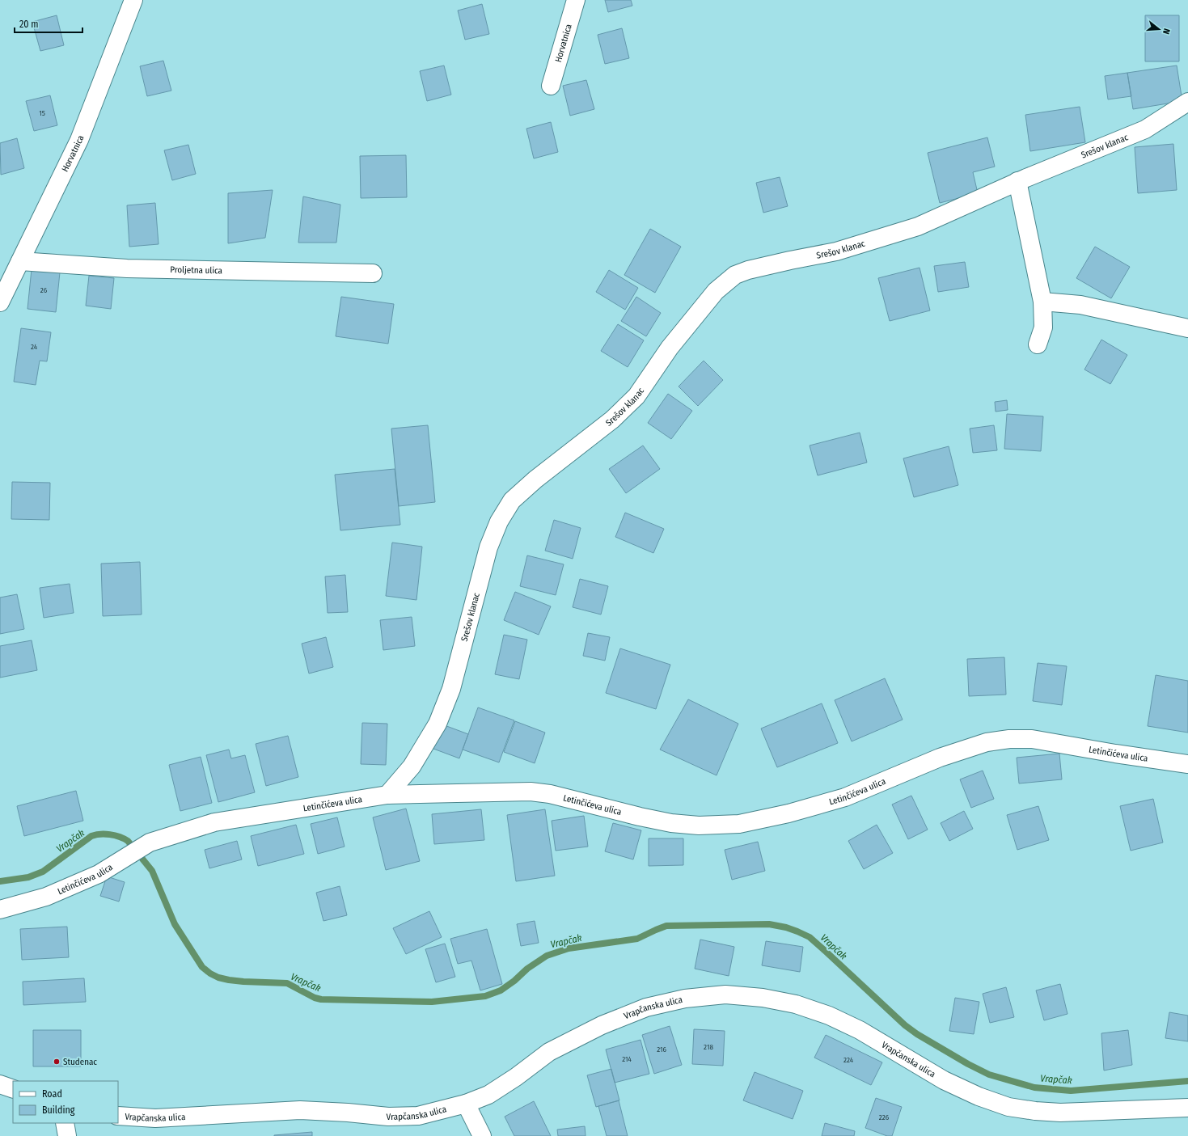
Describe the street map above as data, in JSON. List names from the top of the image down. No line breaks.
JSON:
{"streets":{"street":["Horvatnica","Srešov klanac","Proljetna ulica","Letinčićeva ulica","Vrapčanska ulica"]},"crossings":[["Horvatnica","Proljetna ulica"],["Srešov klanac","Letinčićeva ulica"]],"water":["Vrapčak"],"places":["Studenac"],"house_numbers":["15","26","24","218","216","214","224","226"],"legend":["Road","Building"],"scale_bar":"20 m","north":"right"}
